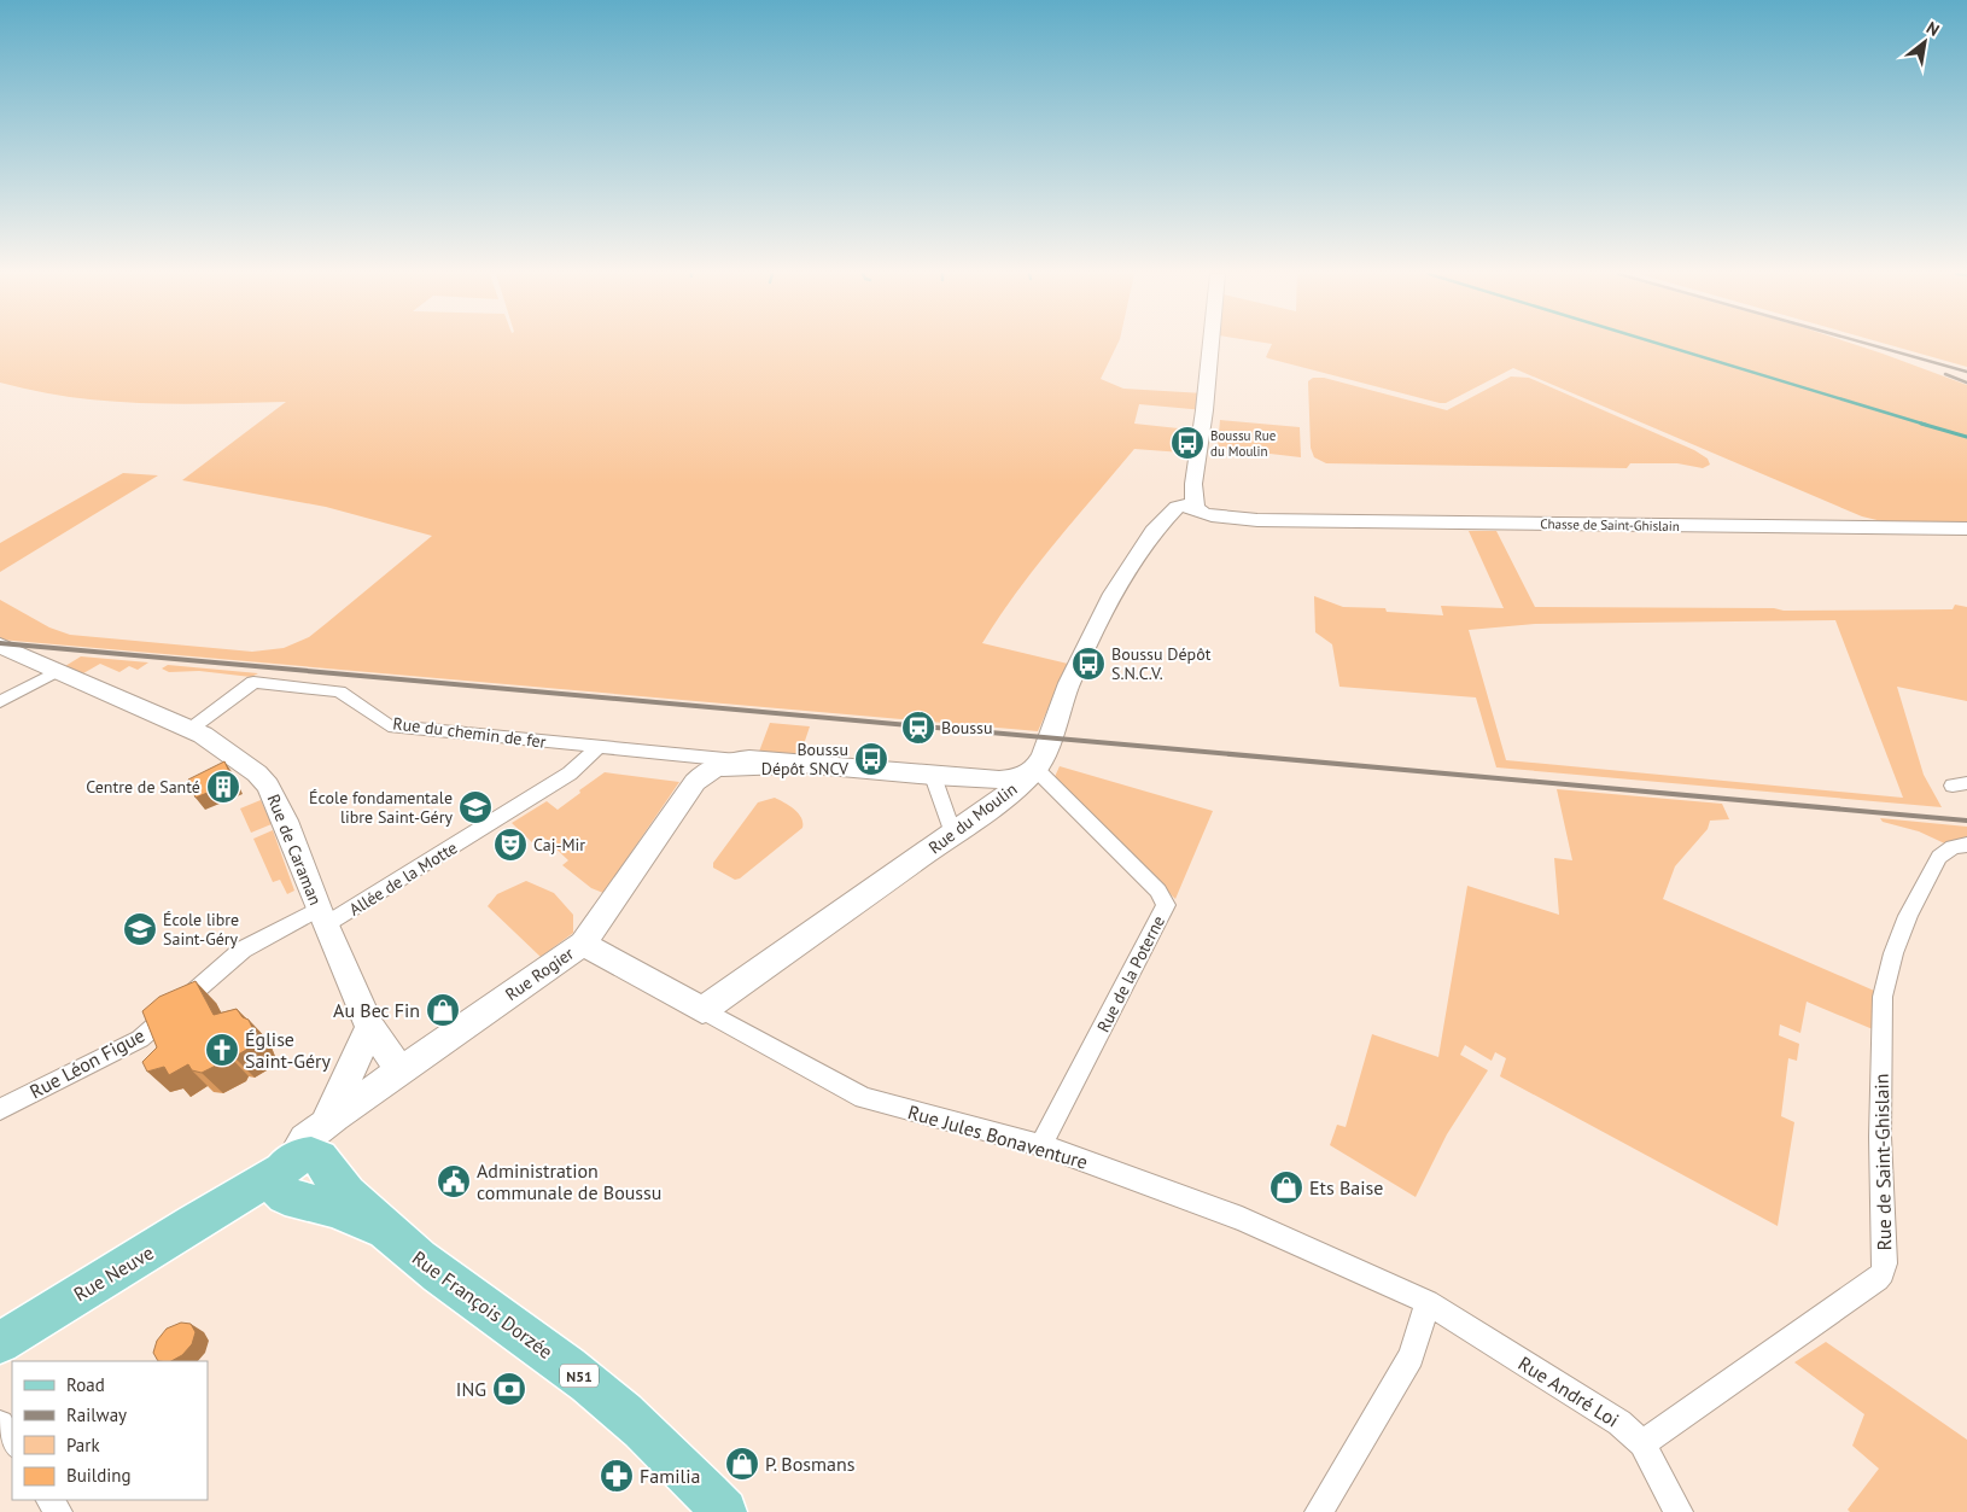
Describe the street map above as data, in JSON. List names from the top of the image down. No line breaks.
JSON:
{"streets":{"main road":["Rue Neuve","Rue François Dorzée","N51"],"street":["Chasse de Saint-Ghislain","Rue du chemin de fer","Rue du Moulin","Rue de Caraman","Allée de la Motte","Rue Rogier","Rue de la Poterne","Rue Léon Figue","Rue Jules Bonaventure","Rue de Saint-Ghislain","Rue André Loi"]},"crossings":[["Chasse de Saint-Ghislain","Rue du Moulin"],["Rue du chemin de fer","Rue de Caraman"],["Rue du chemin de fer","Allée de la Motte"],["Rue du Moulin","Rue de la Poterne"],["Rue du Moulin","Rue Jules Bonaventure"],["Rue de Caraman","Allée de la Motte"],["Rue de Caraman","Rue Rogier"],["Rue de Caraman","Rue Léon Figue"],["Allée de la Motte","Rue Léon Figue"],["Rue Rogier","Rue Jules Bonaventure"],["Rue Rogier","Rue Neuve"],["Rue Rogier","Rue François Dorzée"],["Rue de la Poterne","Rue Jules Bonaventure"],["Rue Jules Bonaventure","Rue André Loi"],["Rue de Saint-Ghislain","Rue André Loi"],["Rue Neuve","Rue François Dorzée"]],"places":{"bus stop":["Boussu Rue du Moulin","Boussu Dépôt S.N.C.V.","Boussu Dépôt SNCV"],"station":["Boussu"],"building":["Centre de Santé"],"school or university":["École fondamentale libre Saint-Géry","École libre Saint-Géry"],"theatre":["Caj-Mir"],"shop":["Au Bec Fin","Ets Baise","P. Bosmans"],"church":["Église Saint-Géry"],"public building":["Administration communale de Boussu"],"bank":["ING"],"pharmacy":["Familia"]},"legend":["Road","Railway","Park","Building"],"north":"top right"}
